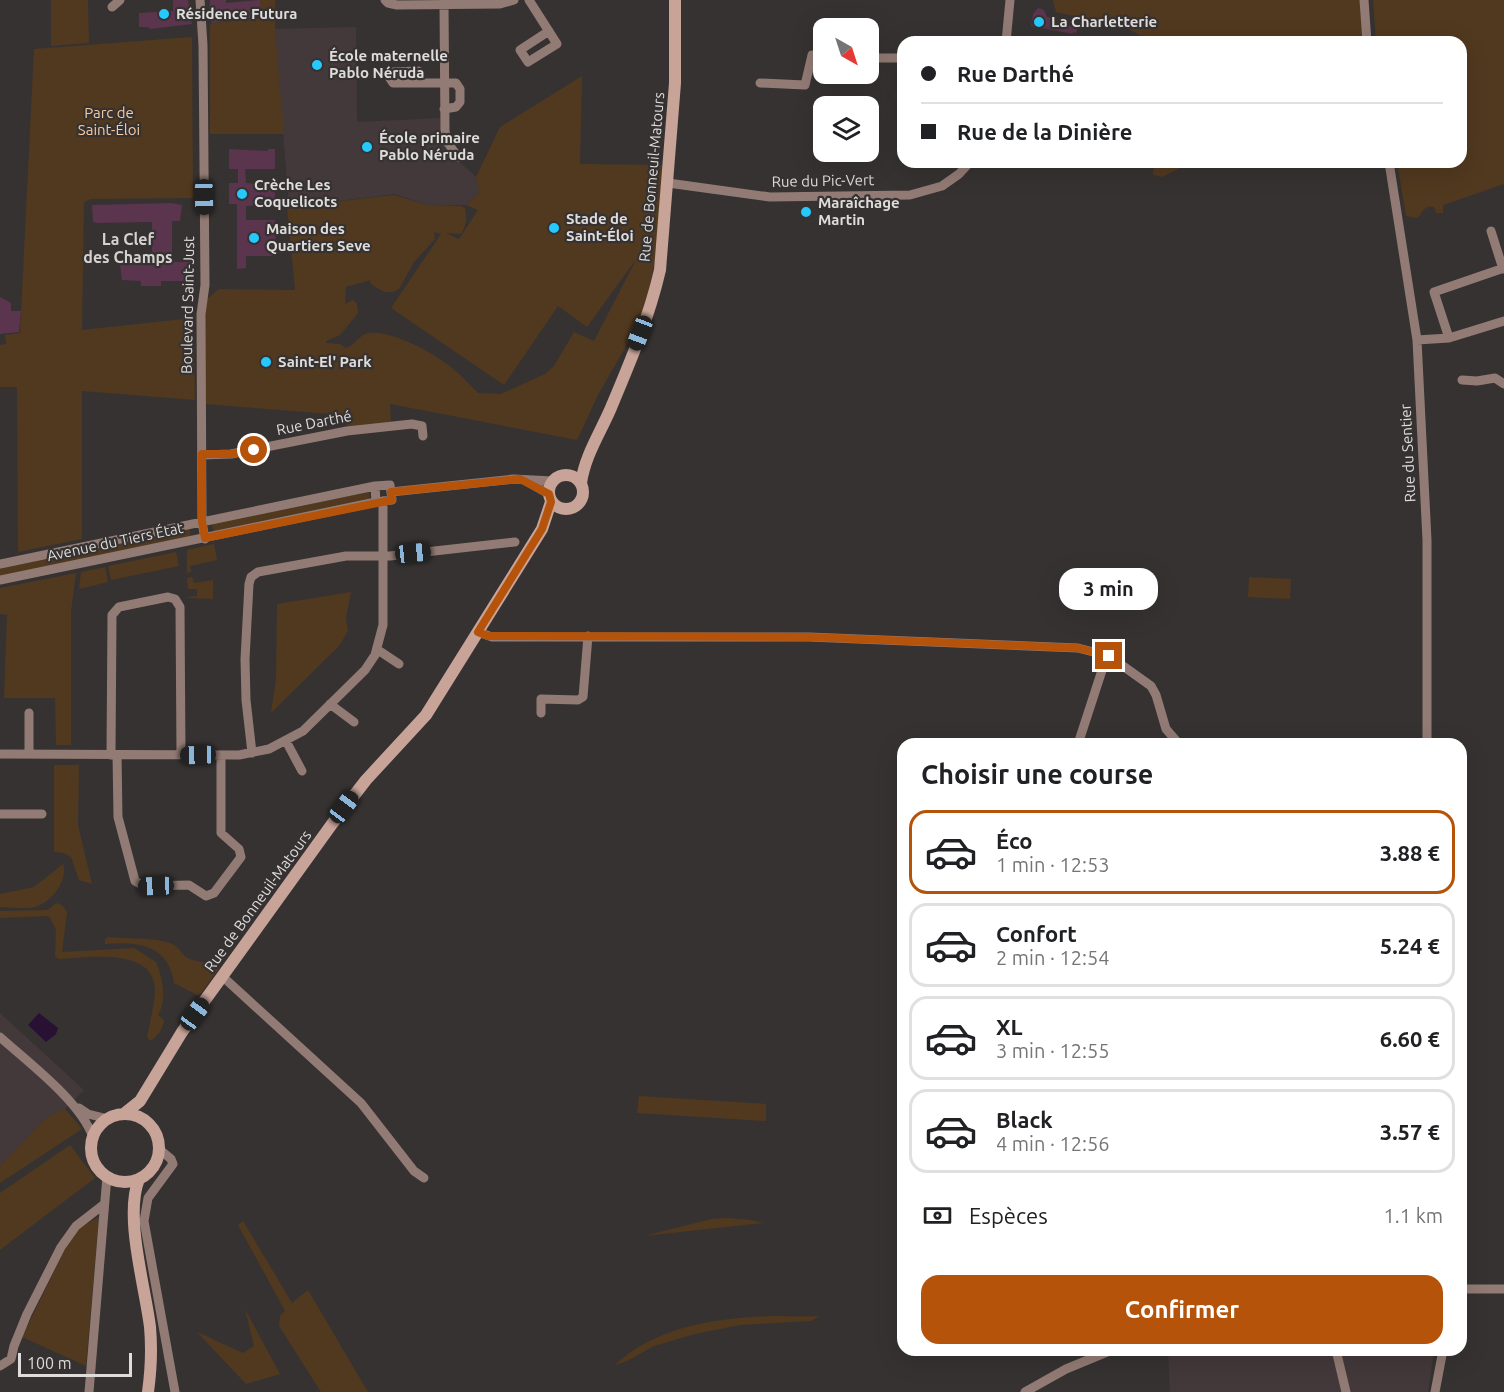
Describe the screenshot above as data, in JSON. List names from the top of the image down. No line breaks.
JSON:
{"streets":{"main road":["Rue de Bonneuil-Matours"],"street":["Rue du Pic-Vert","Boulevard Saint-Just","Rue Darthé","Rue du Sentier","Avenue du Tiers État"]},"crossings":[["Rue de Bonneuil-Matours","Rue du Pic-Vert"],["Boulevard Saint-Just","Rue Darthé"],["Boulevard Saint-Just","Avenue du Tiers État"]],"districts":["La Clef des Champs"],"parks":["Parc de Saint-Éloi"],"places":["Résidence Futura","La Charletterie","École maternelle Pablo Néruda","École primaire Pablo Néruda","Crèche Les Coquelicots","Maraîchage Martin","Stade de Saint-Éloi","Maison des Quartiers Seve","Saint-El' Park"],"scale_bar":"100 m","north":"bottom right","page":{"banner":["Rue Darthé","Rue de la Dinière"],"bubble":"3 min","heading":"Choisir une course","list":[{"name":"Éco","note":"1 min · 12:53","value":"3.88 €"},{"name":"Confort","note":"2 min · 12:54","value":"5.24 €"},{"name":"XL","note":"3 min · 12:55","value":"6.60 €"},{"name":"Black","note":"4 min · 12:56","value":"3.57 €"}],"pay":["Espèces","1.1 km"],"buttons":"Confirmer","scale":"100 m"}}
